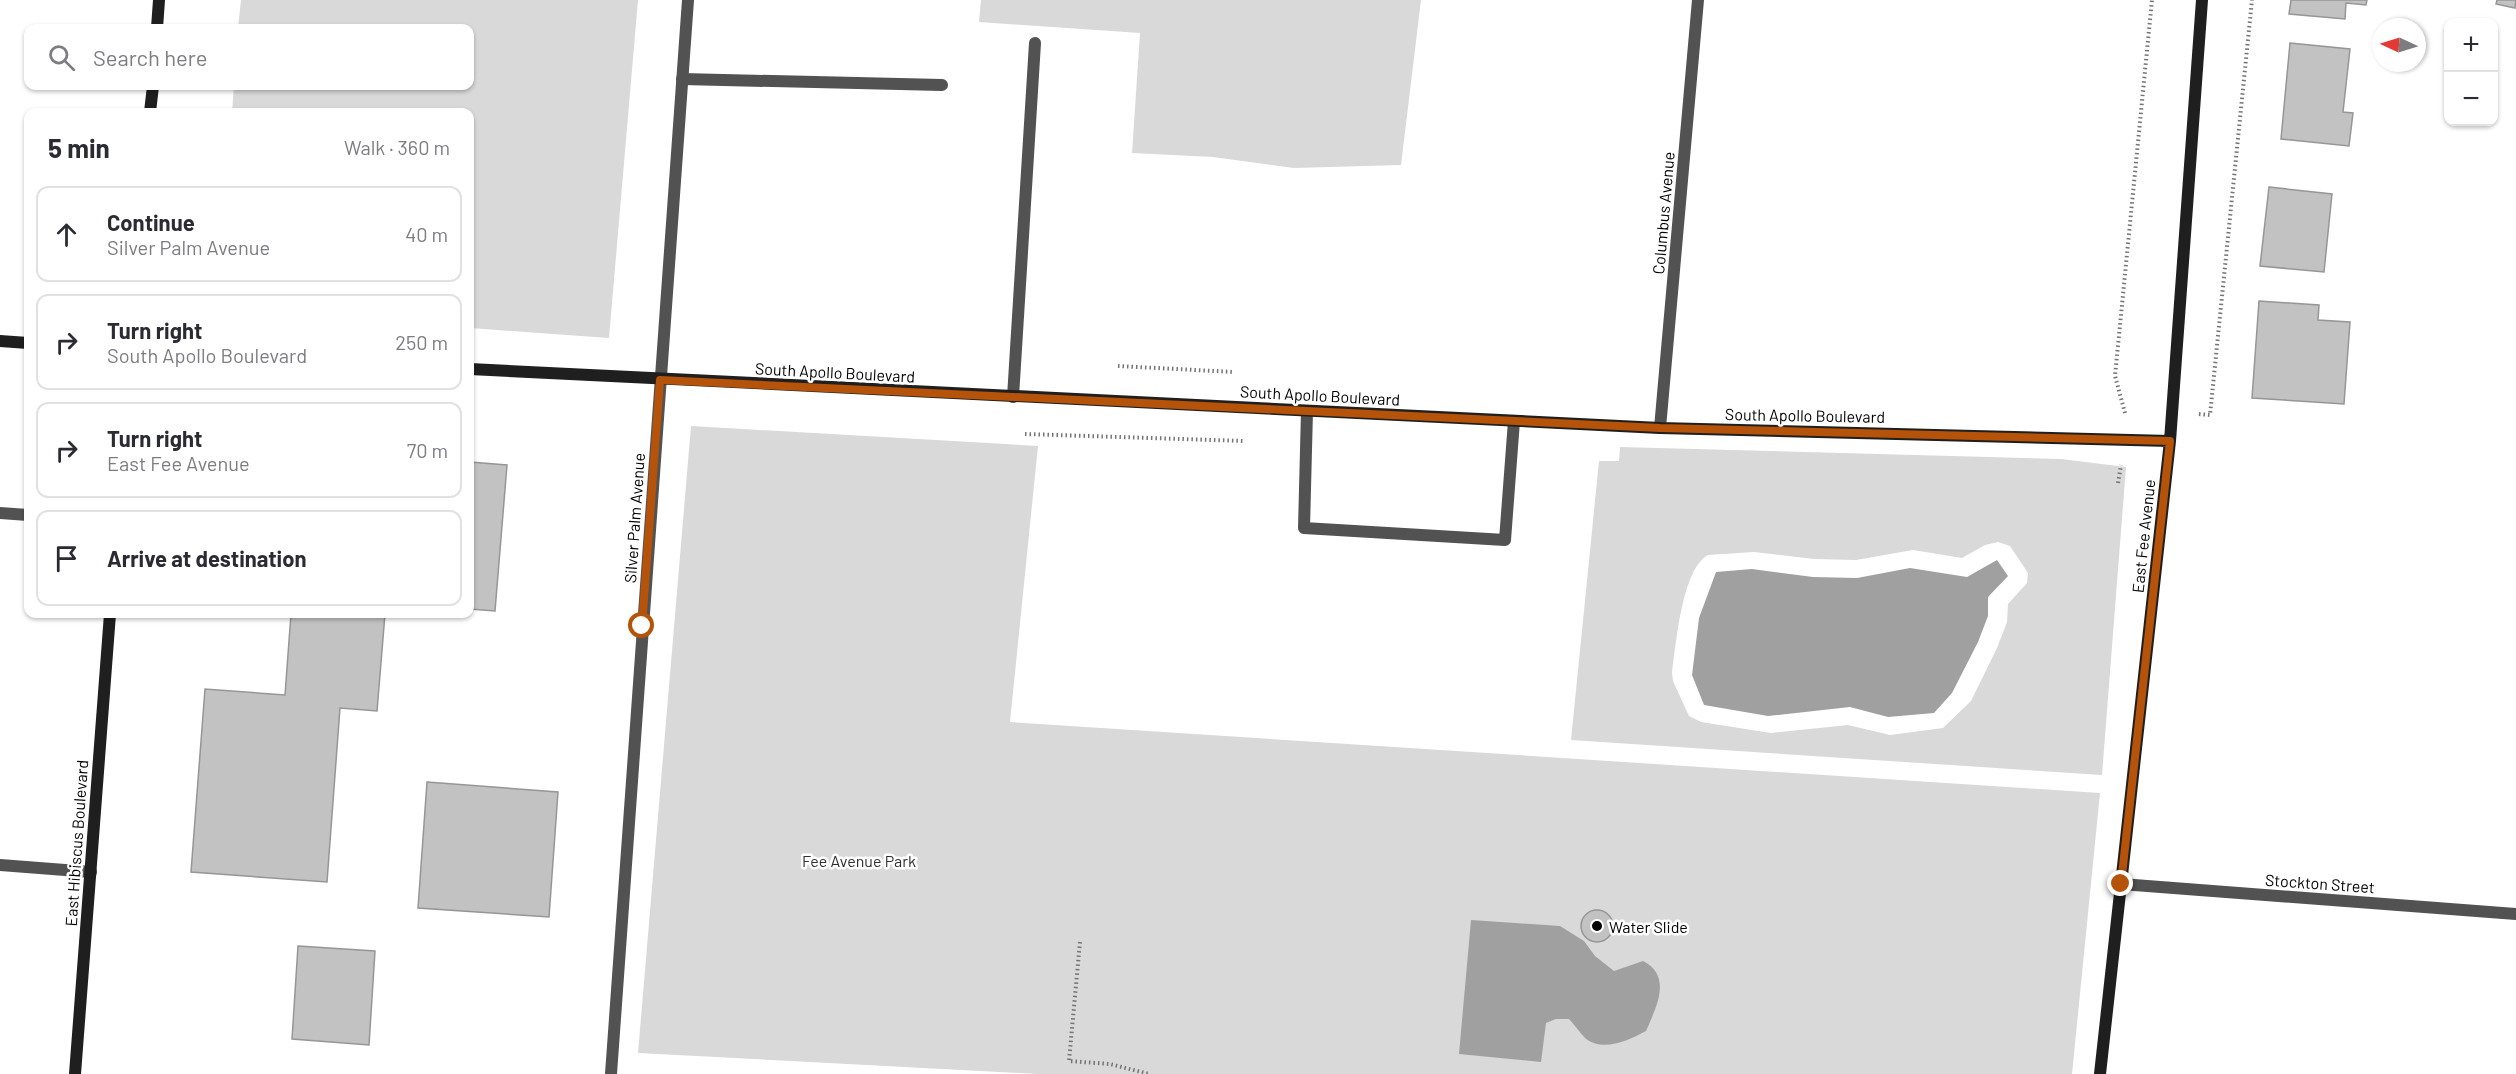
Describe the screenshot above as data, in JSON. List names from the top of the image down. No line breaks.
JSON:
{"streets":{"street":["Columbus Avenue","South Apollo Boulevard","Silver Palm Avenue","East Fee Avenue","East Hibiscus Boulevard","Stockton Street"]},"crossings":[["Columbus Avenue","South Apollo Boulevard"],["South Apollo Boulevard","Silver Palm Avenue"],["South Apollo Boulevard","East Fee Avenue"],["East Fee Avenue","Stockton Street"]],"parks":["Fee Avenue Park"],"places":["Water Slide"],"north":"left","page":{"map_buttons":["+","−"],"search":"Search here","heading":["5 min","Walk · 360 m"],"list":[["Continue","Silver Palm Avenue","40 m"],["Turn right","South Apollo Boulevard","250 m"],["Turn right","East Fee Avenue","70 m"],"Arrive at destination"]}}
